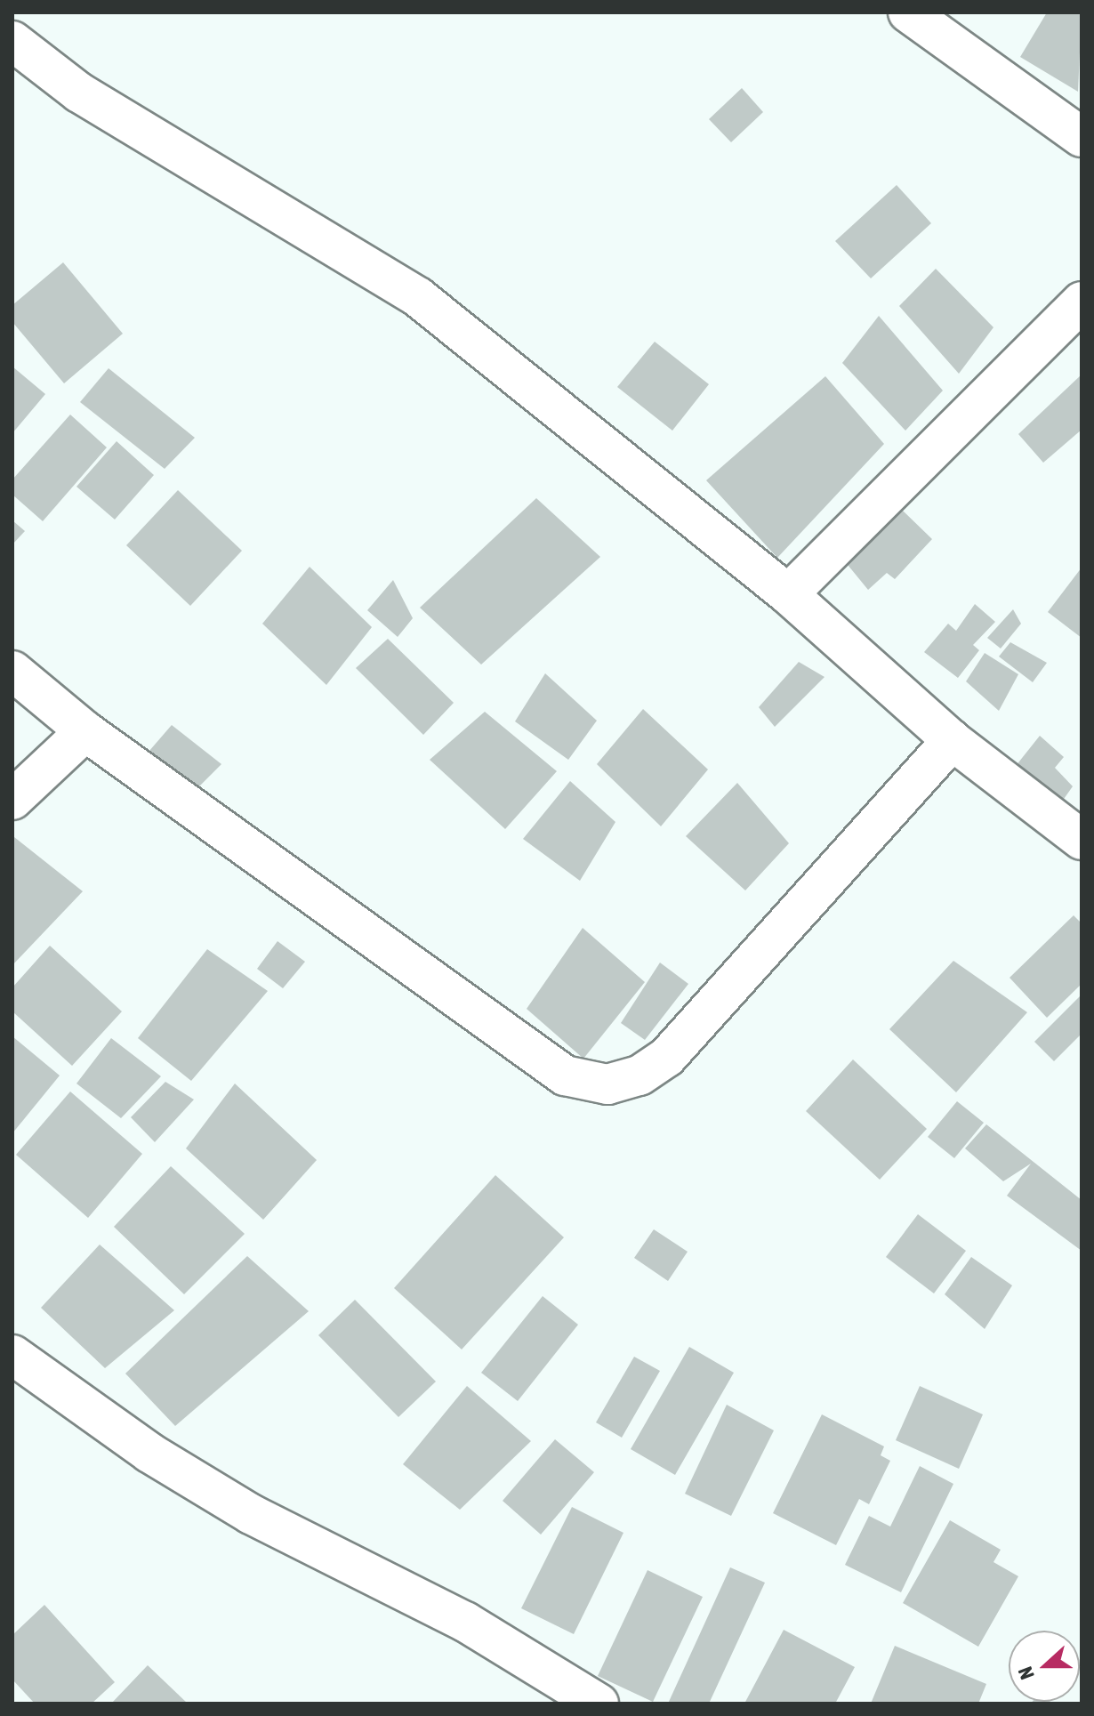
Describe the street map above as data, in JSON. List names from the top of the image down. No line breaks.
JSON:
{"north":"left"}
